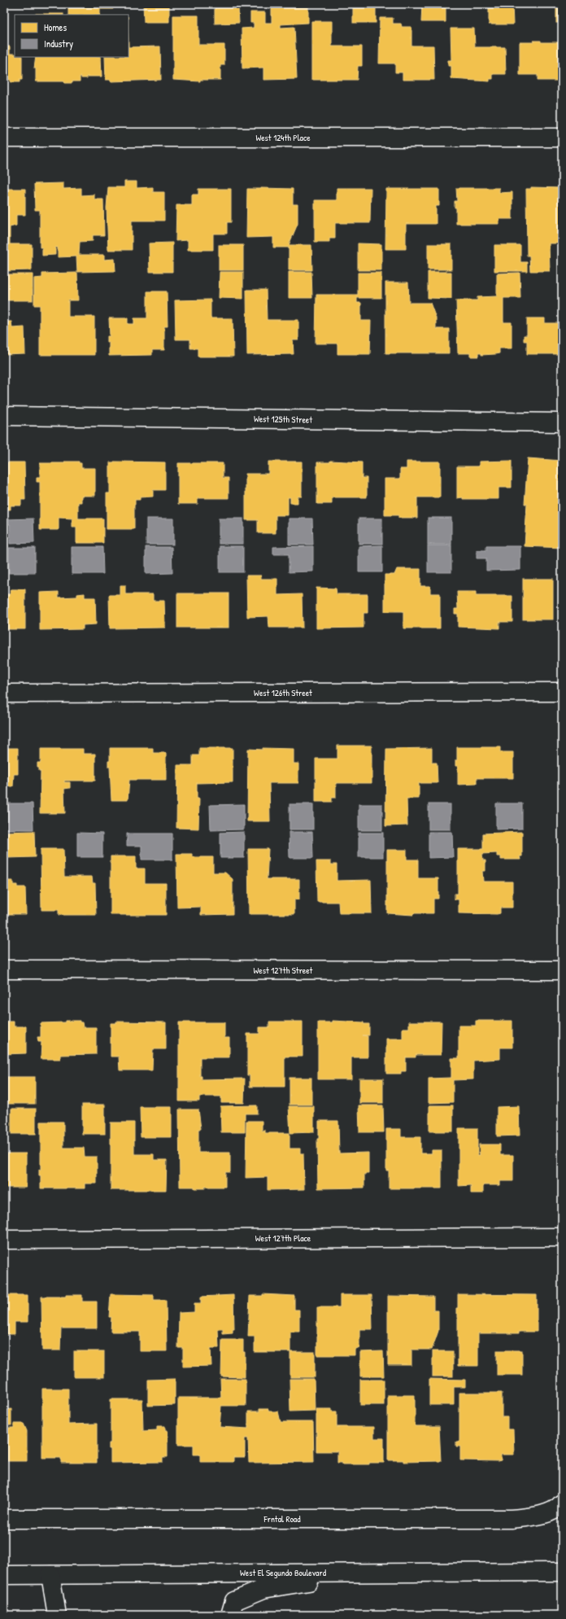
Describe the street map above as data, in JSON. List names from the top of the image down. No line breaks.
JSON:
{"streets":{"main road":["West 124th Place","West 125th Street","West 126th Street","West 127th Street","West 127th Place","Frntal Road","West El Segundo Boulevard"]},"legend":["Homes","Industry"]}
